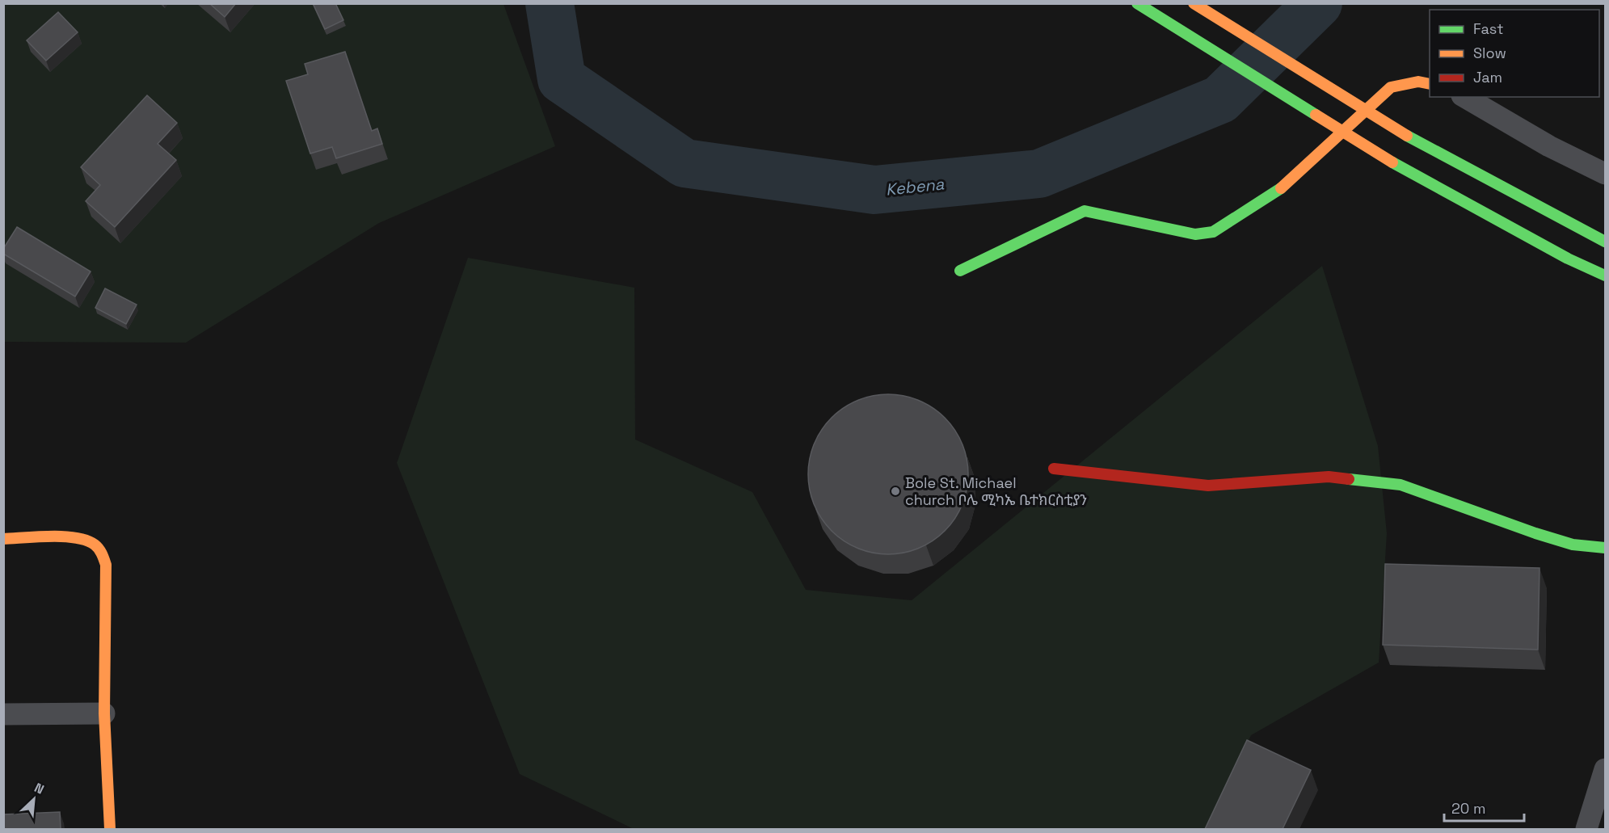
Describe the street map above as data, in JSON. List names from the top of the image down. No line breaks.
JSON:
{"water":["Kebena"],"places":["Bole St. Michael church ቦሌ ሚካኤ ቤተክርስቲያን"],"legend":["Fast","Slow","Jam"],"scale_bar":"20 m","north":"top right"}
